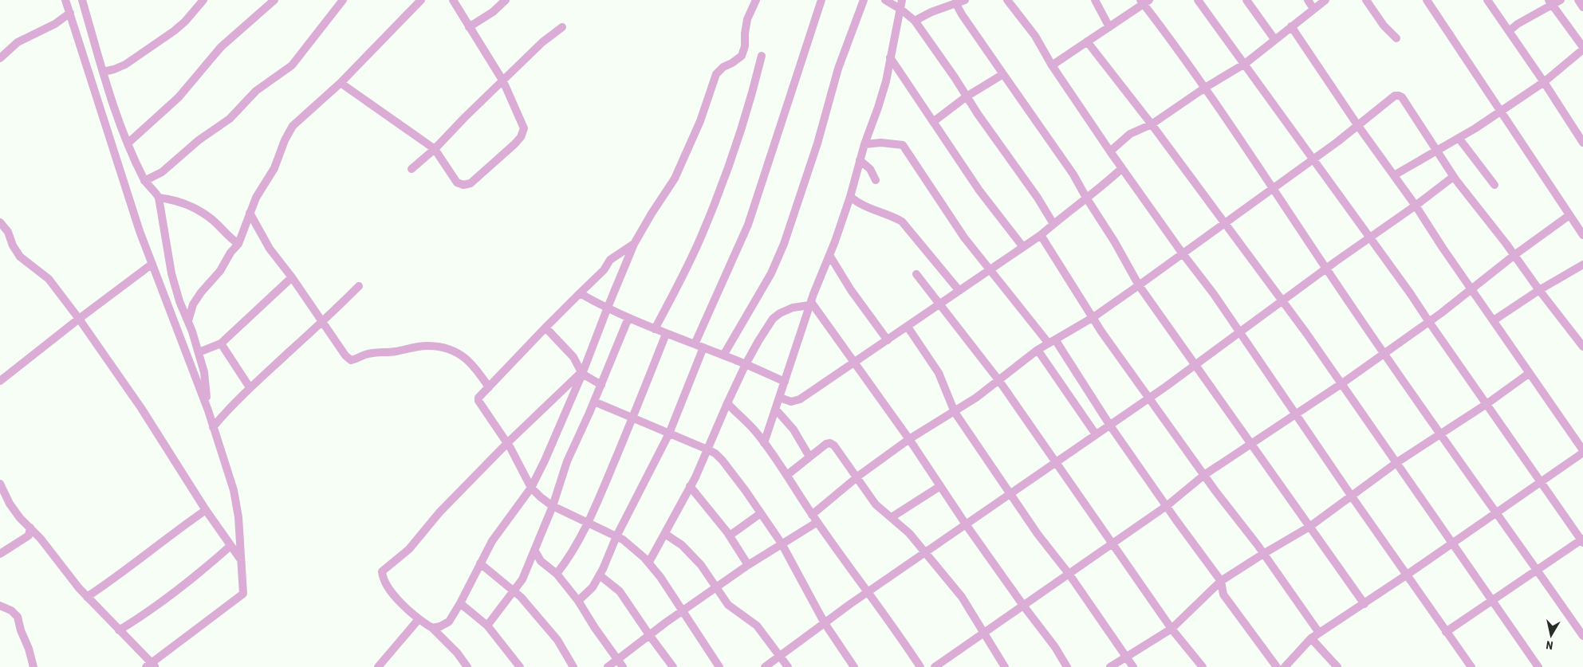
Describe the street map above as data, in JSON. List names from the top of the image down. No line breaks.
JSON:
{"north":"bottom"}
